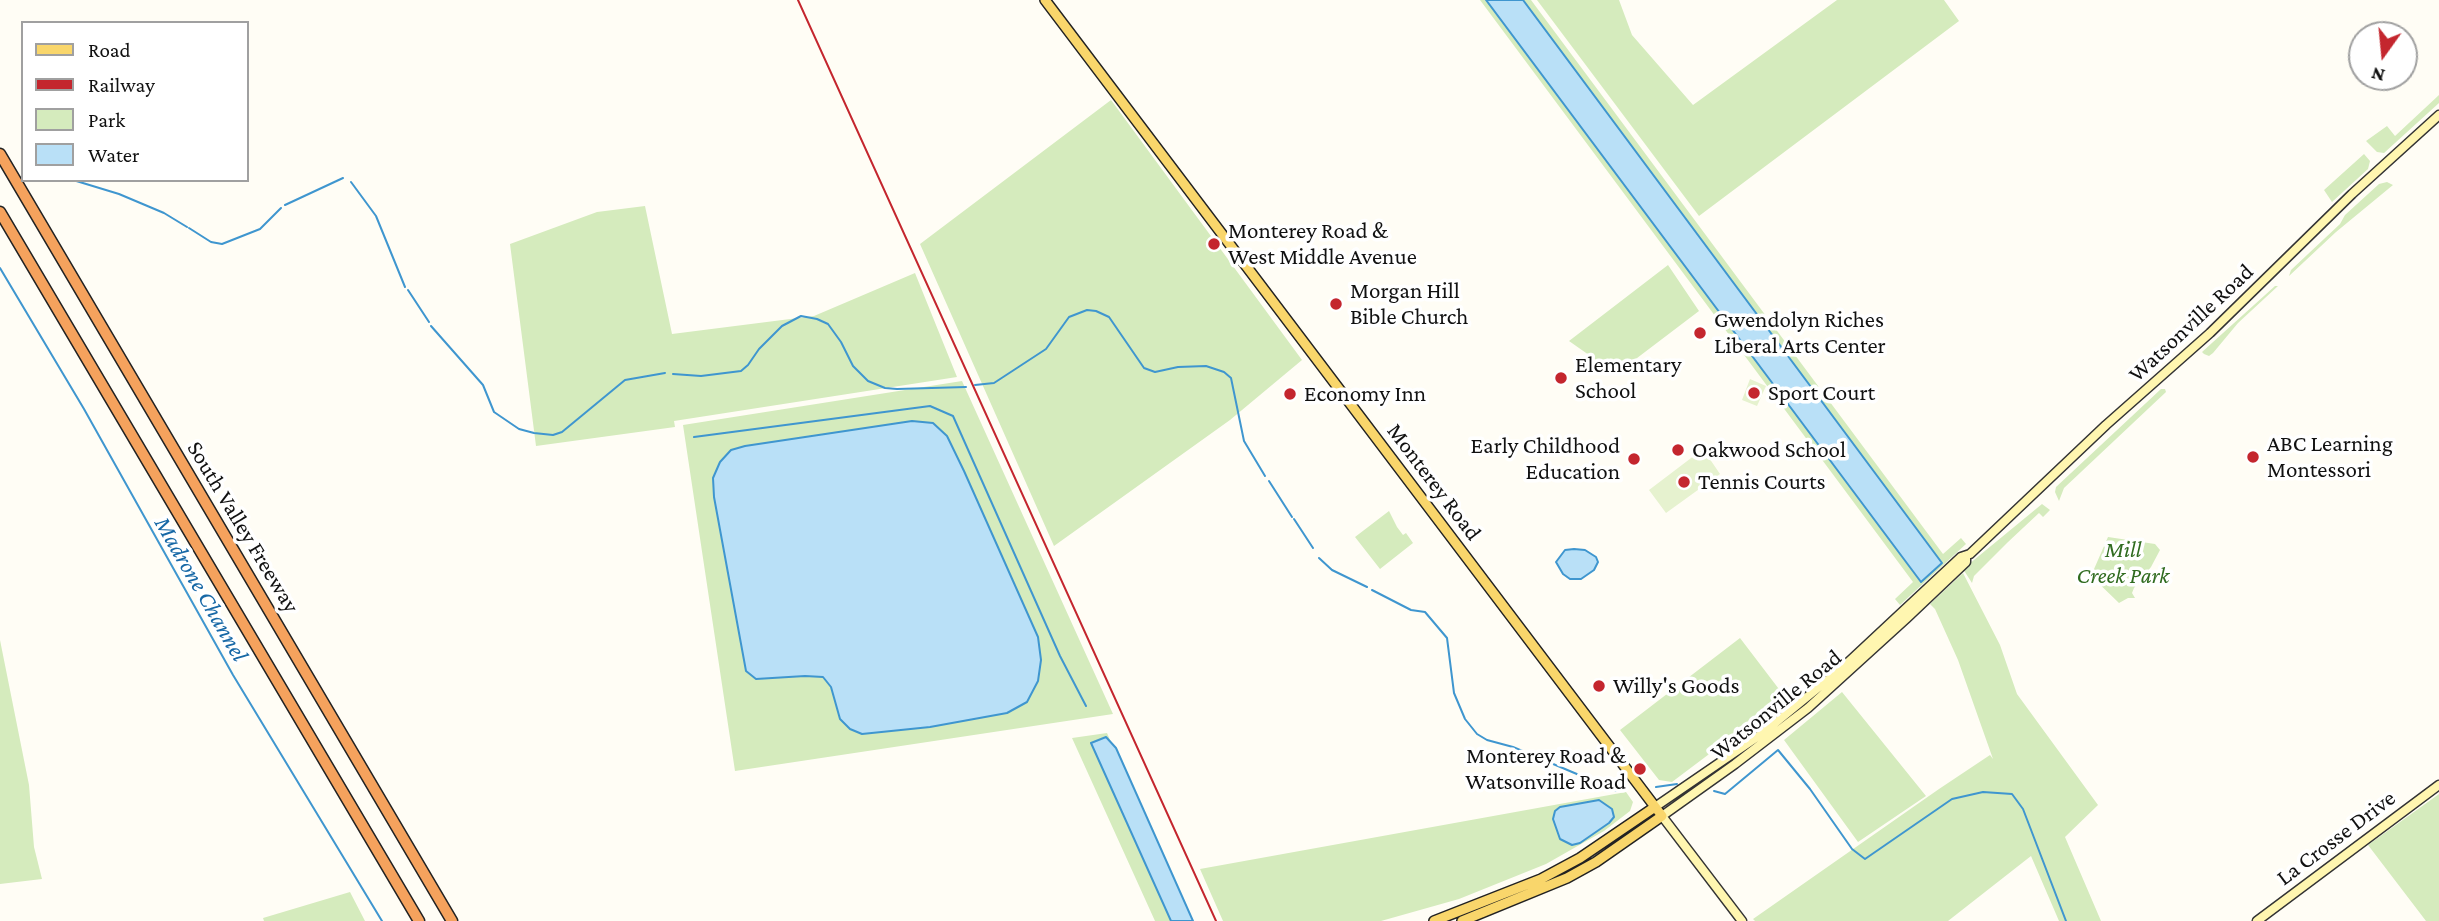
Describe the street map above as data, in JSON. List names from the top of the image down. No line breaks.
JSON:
{"streets":{"highway":["South Valley Freeway"],"main road":["Watsonville Road","Monterey Road","La Crosse Drive"]},"crossings":[["Watsonville Road","Monterey Road"]],"water":["Madrone Channel"],"parks":["Mill Creek Park"],"places":["Monterey Road & West Middle Avenue","Morgan Hill Bible Church","Gwendolyn Riches Liberal Arts Center","Elementary School","Sport Court","Economy Inn","Oakwood School","ABC Learning Montessori","Early Childhood Education","Tennis Courts","Willy's Goods","Monterey Road & Watsonville Road"],"legend":["Road","Railway","Park","Water"],"north":"bottom"}
